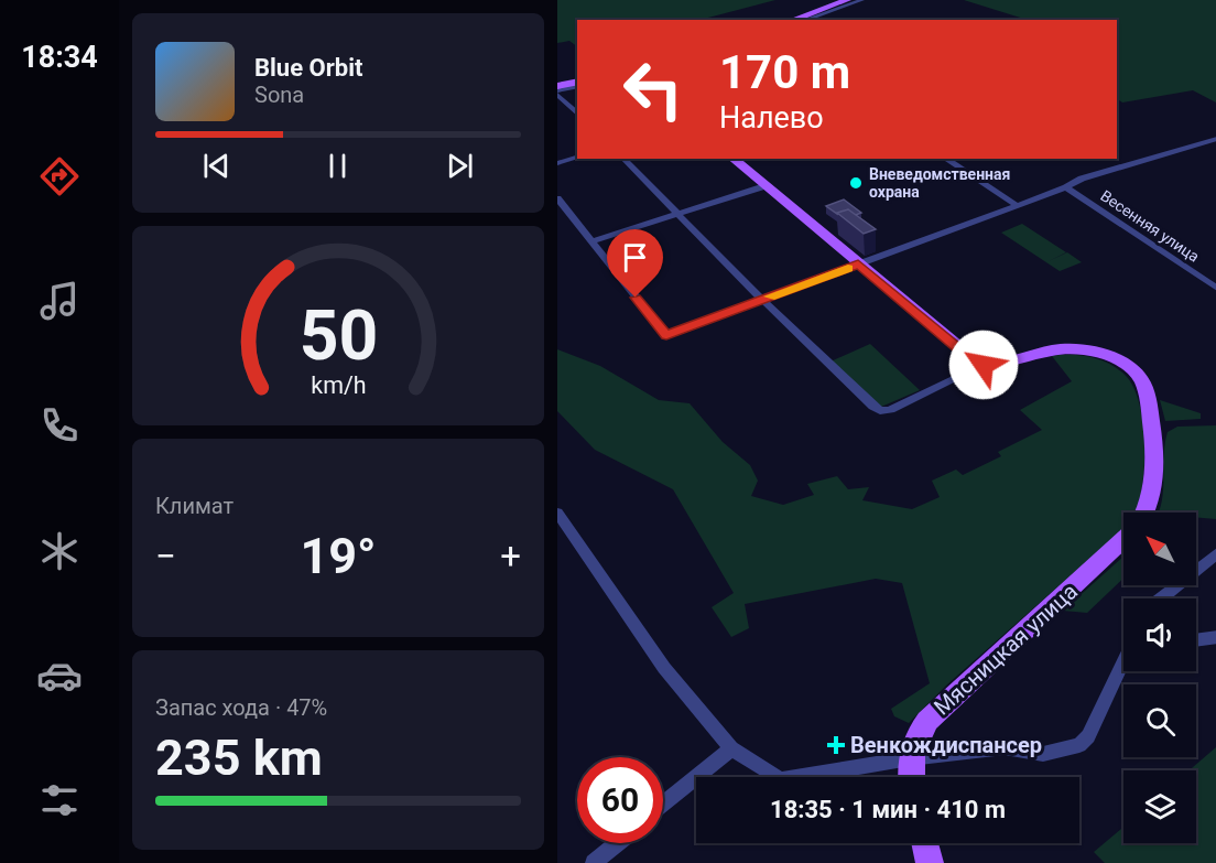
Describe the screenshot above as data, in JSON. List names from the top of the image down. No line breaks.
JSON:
{"streets":{"main road":["Мясницкая улица"],"street":["Весенняя улица"]},"places":{"other":["Вневедомственная охрана"],"health":["Венкождиспансер"]},"north":"top left","page":{"tabs":"18:34","turn":["170 m","Налево"],"song":["Blue Orbit","Sona"],"tile":["Климат",["Запас хода · 47%","235 km"]],"heat":["−","19°","+"],"limit":"60","trip":"18:35 · 1 мин · 410 m","gauge":["50","km/h"]}}
